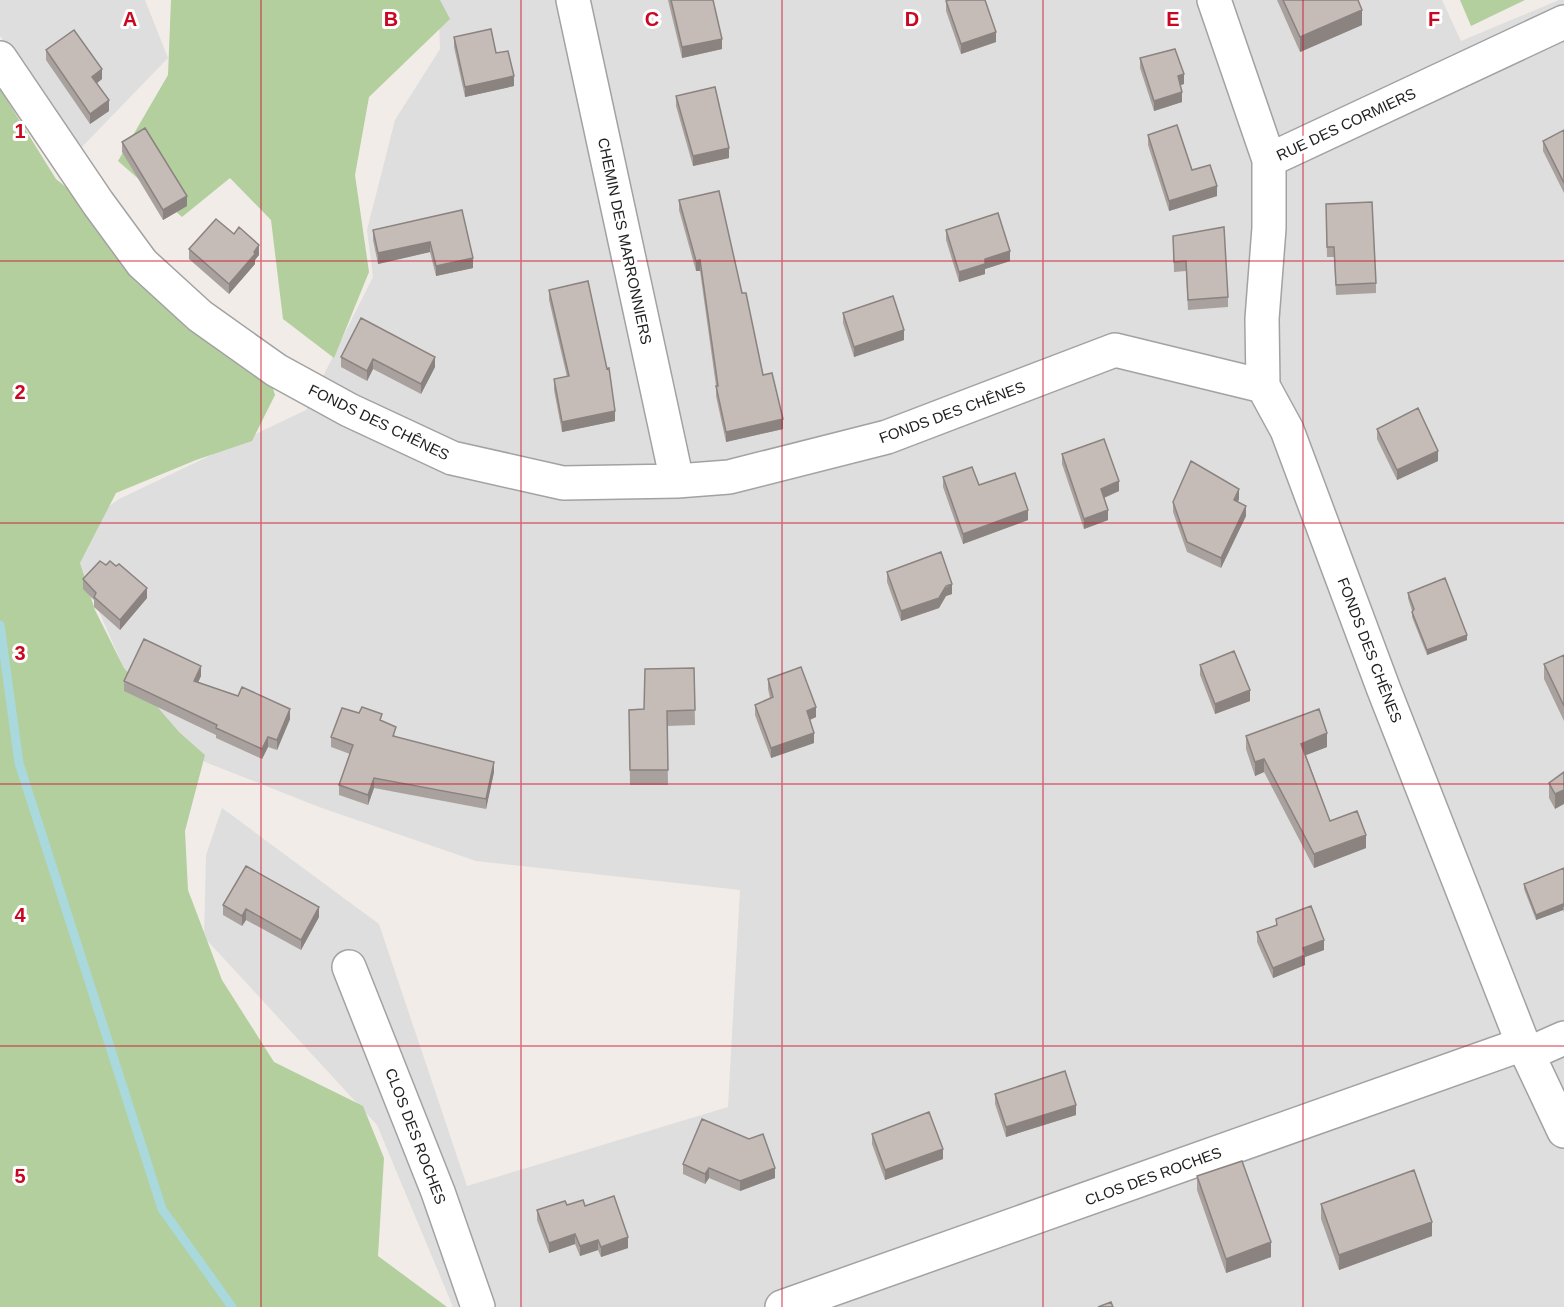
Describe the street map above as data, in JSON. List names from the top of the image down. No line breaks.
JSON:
{"streets":{"street":["RUE DES CORMIERS","CHEMIN DES MARRONNIERS","FONDS DES CHÊNES","CLOS DES ROCHES"]},"crossings":[["RUE DES CORMIERS","FONDS DES CHÊNES"],["CHEMIN DES MARRONNIERS","FONDS DES CHÊNES"],["FONDS DES CHÊNES","CLOS DES ROCHES"]],"grid":{"columns":["A","B","C","D","E","F"],"rows":["1","2","3","4","5"]}}
